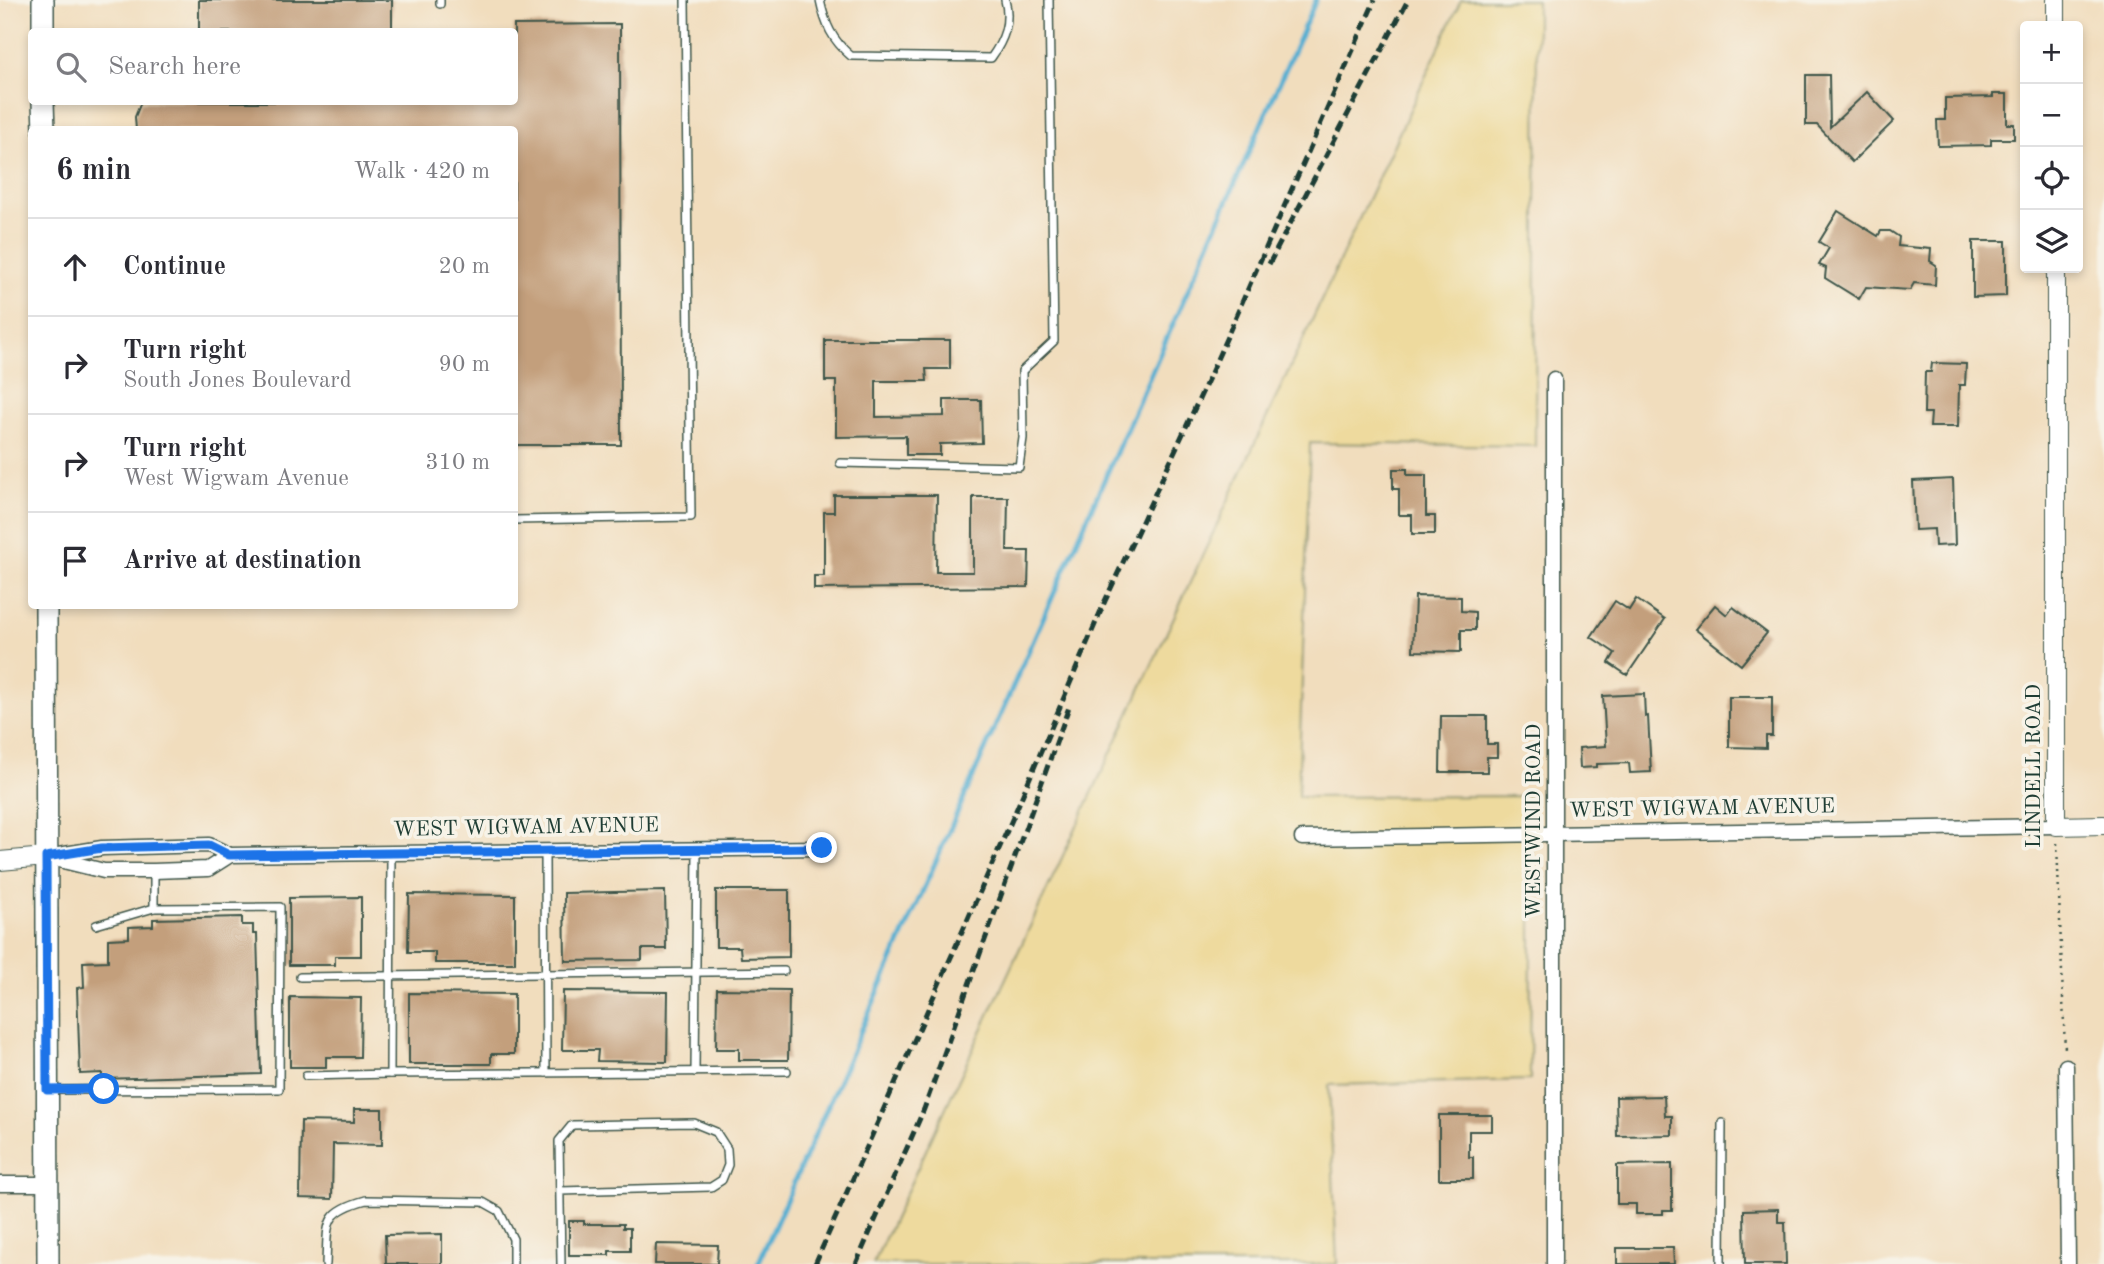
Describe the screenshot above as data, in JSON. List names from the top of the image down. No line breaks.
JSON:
{"streets":{"street":["LINDELL ROAD","WEST WIGWAM AVENUE","WESTWIND ROAD"]},"crossings":[["LINDELL ROAD","WEST WIGWAM AVENUE"],["WEST WIGWAM AVENUE","WESTWIND ROAD"]],"page":{"map_buttons":["+","−"],"search":"Search here","heading":["6 min","Walk · 420 m"],"list":[["Continue","20 m"],["Turn right","South Jones Boulevard","90 m"],["Turn right","West Wigwam Avenue","310 m"],"Arrive at destination"]}}
